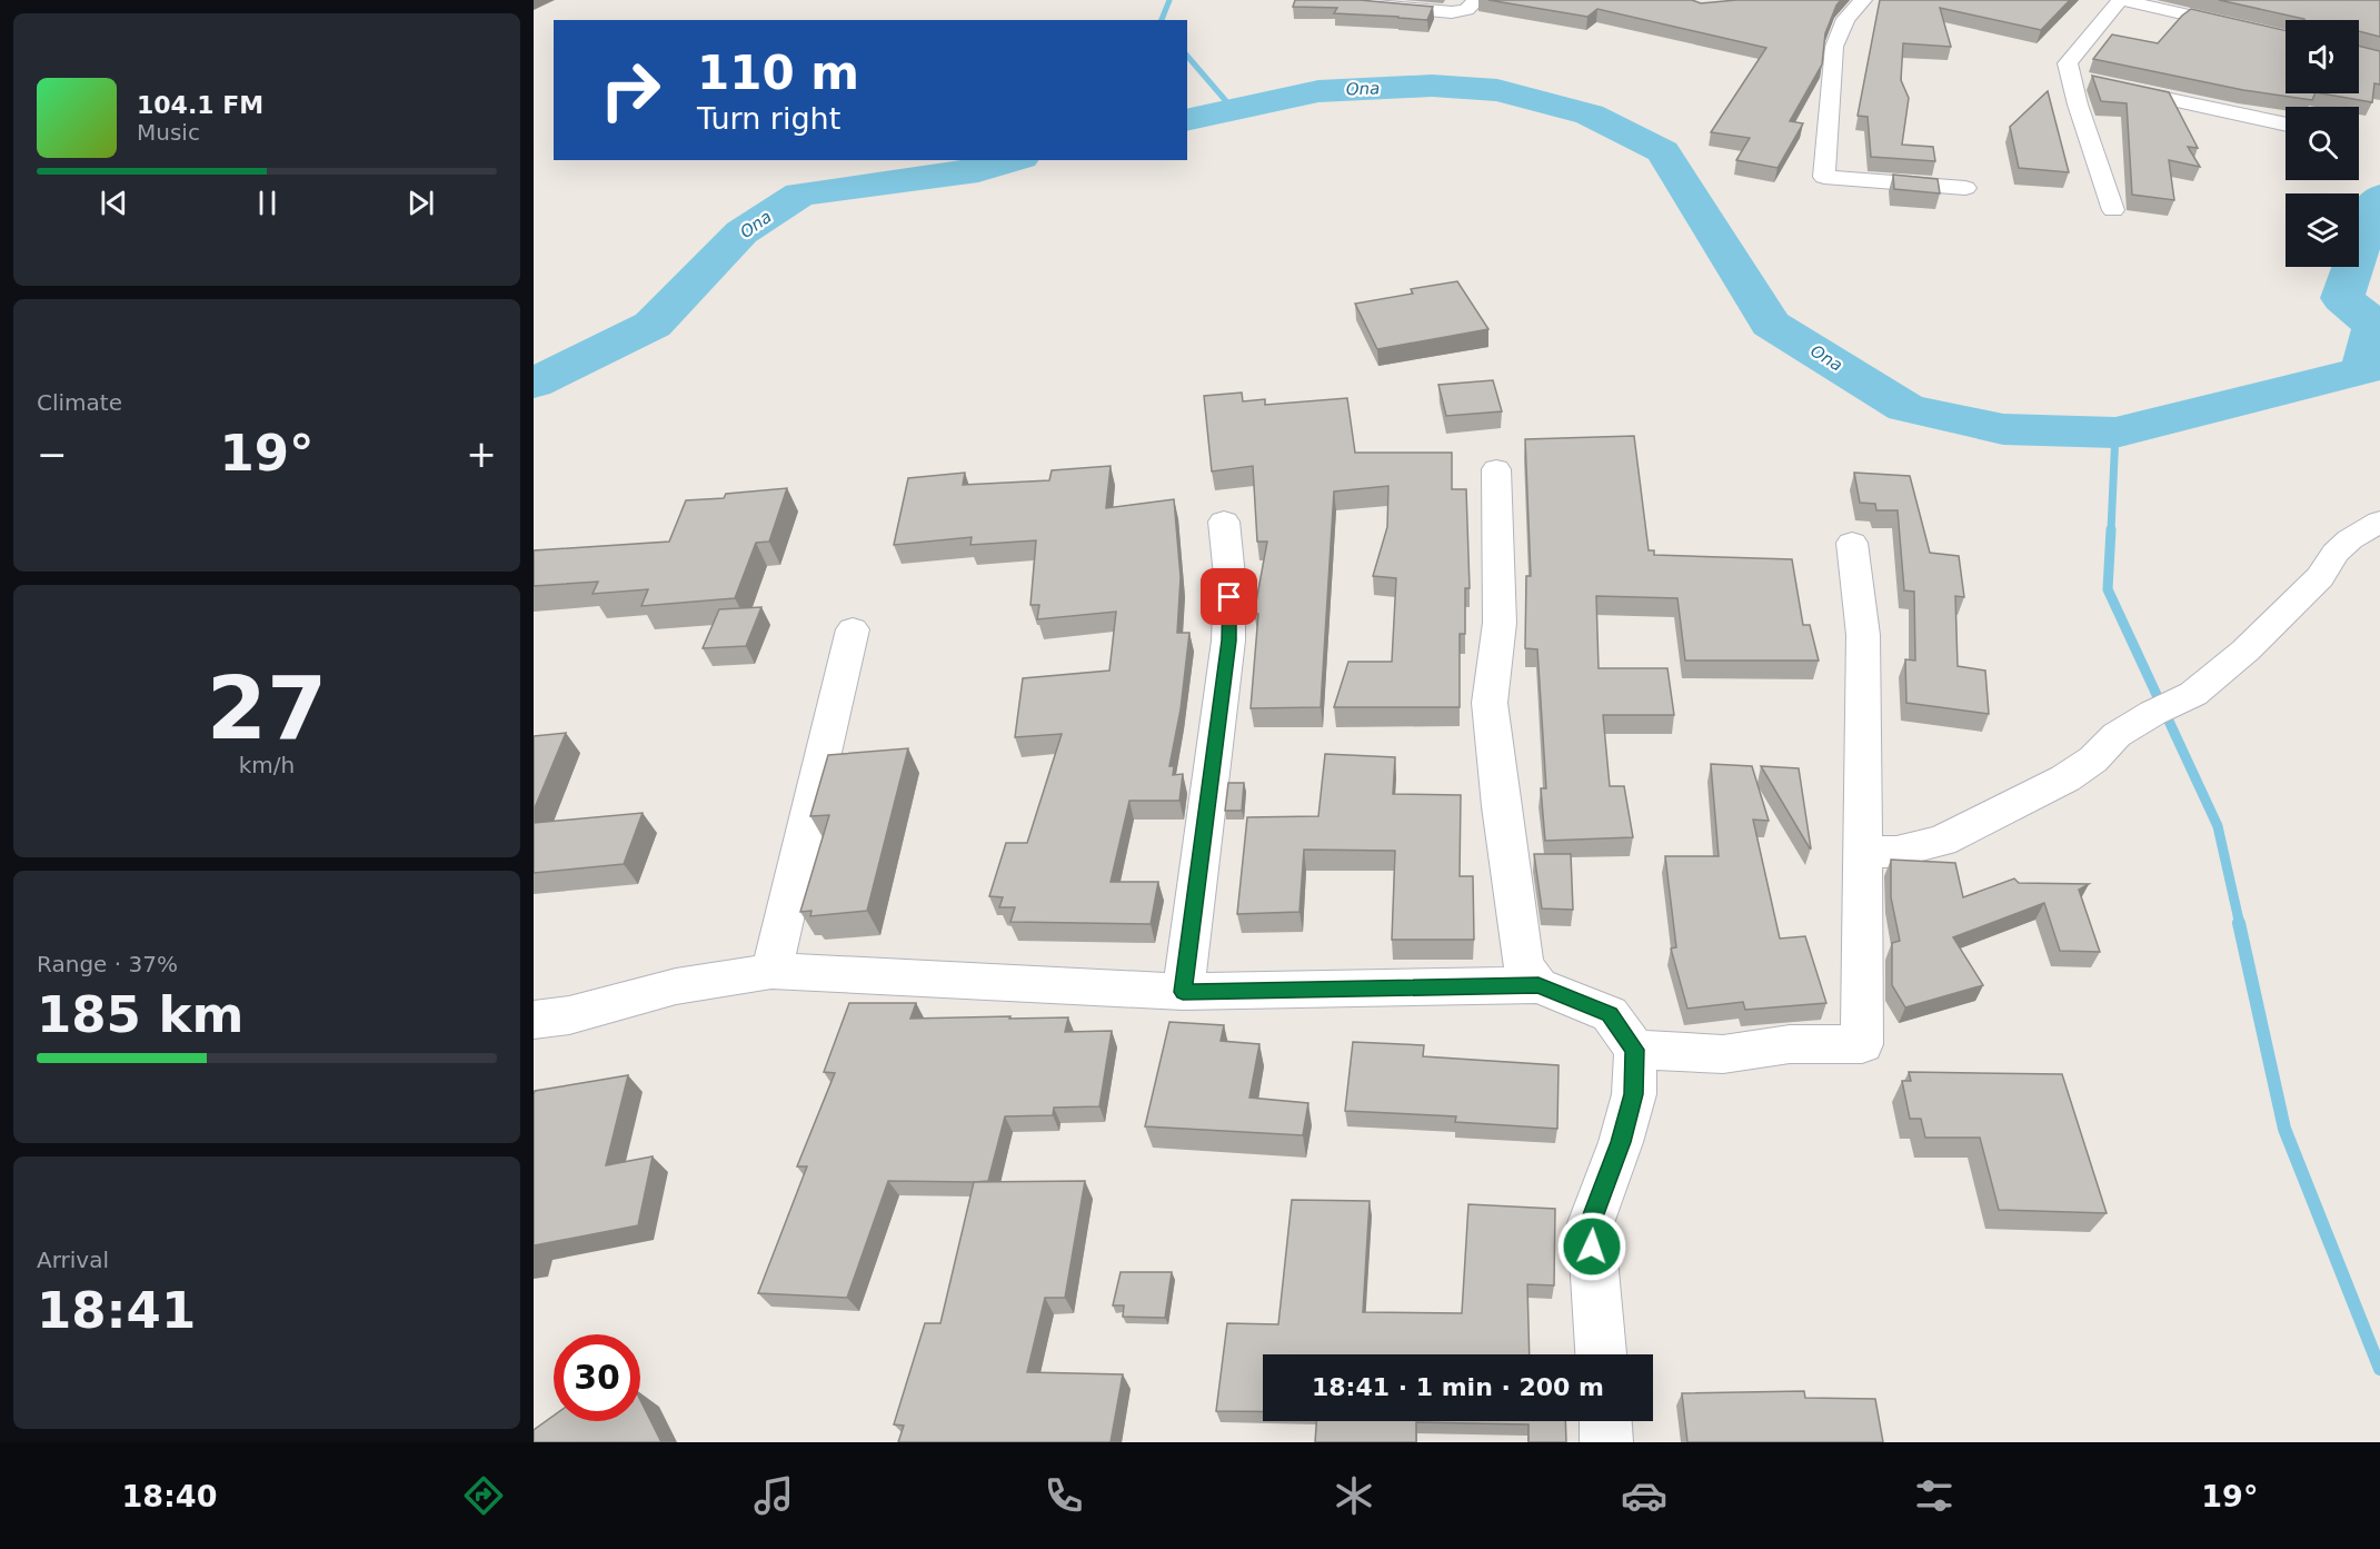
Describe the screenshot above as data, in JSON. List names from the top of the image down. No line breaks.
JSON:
{"water":["Ona"],"page":{"turn":["110 m","Turn right"],"song":["104.1 FM","Music"],"tile":["Climate",["27","km/h"],["Range · 37%","185 km"],["Arrival","18:41"]],"heat":["−","19°","+"],"limit":"30","trip":"18:41 · 1 min · 200 m","tabs":["18:40","19°"]}}
